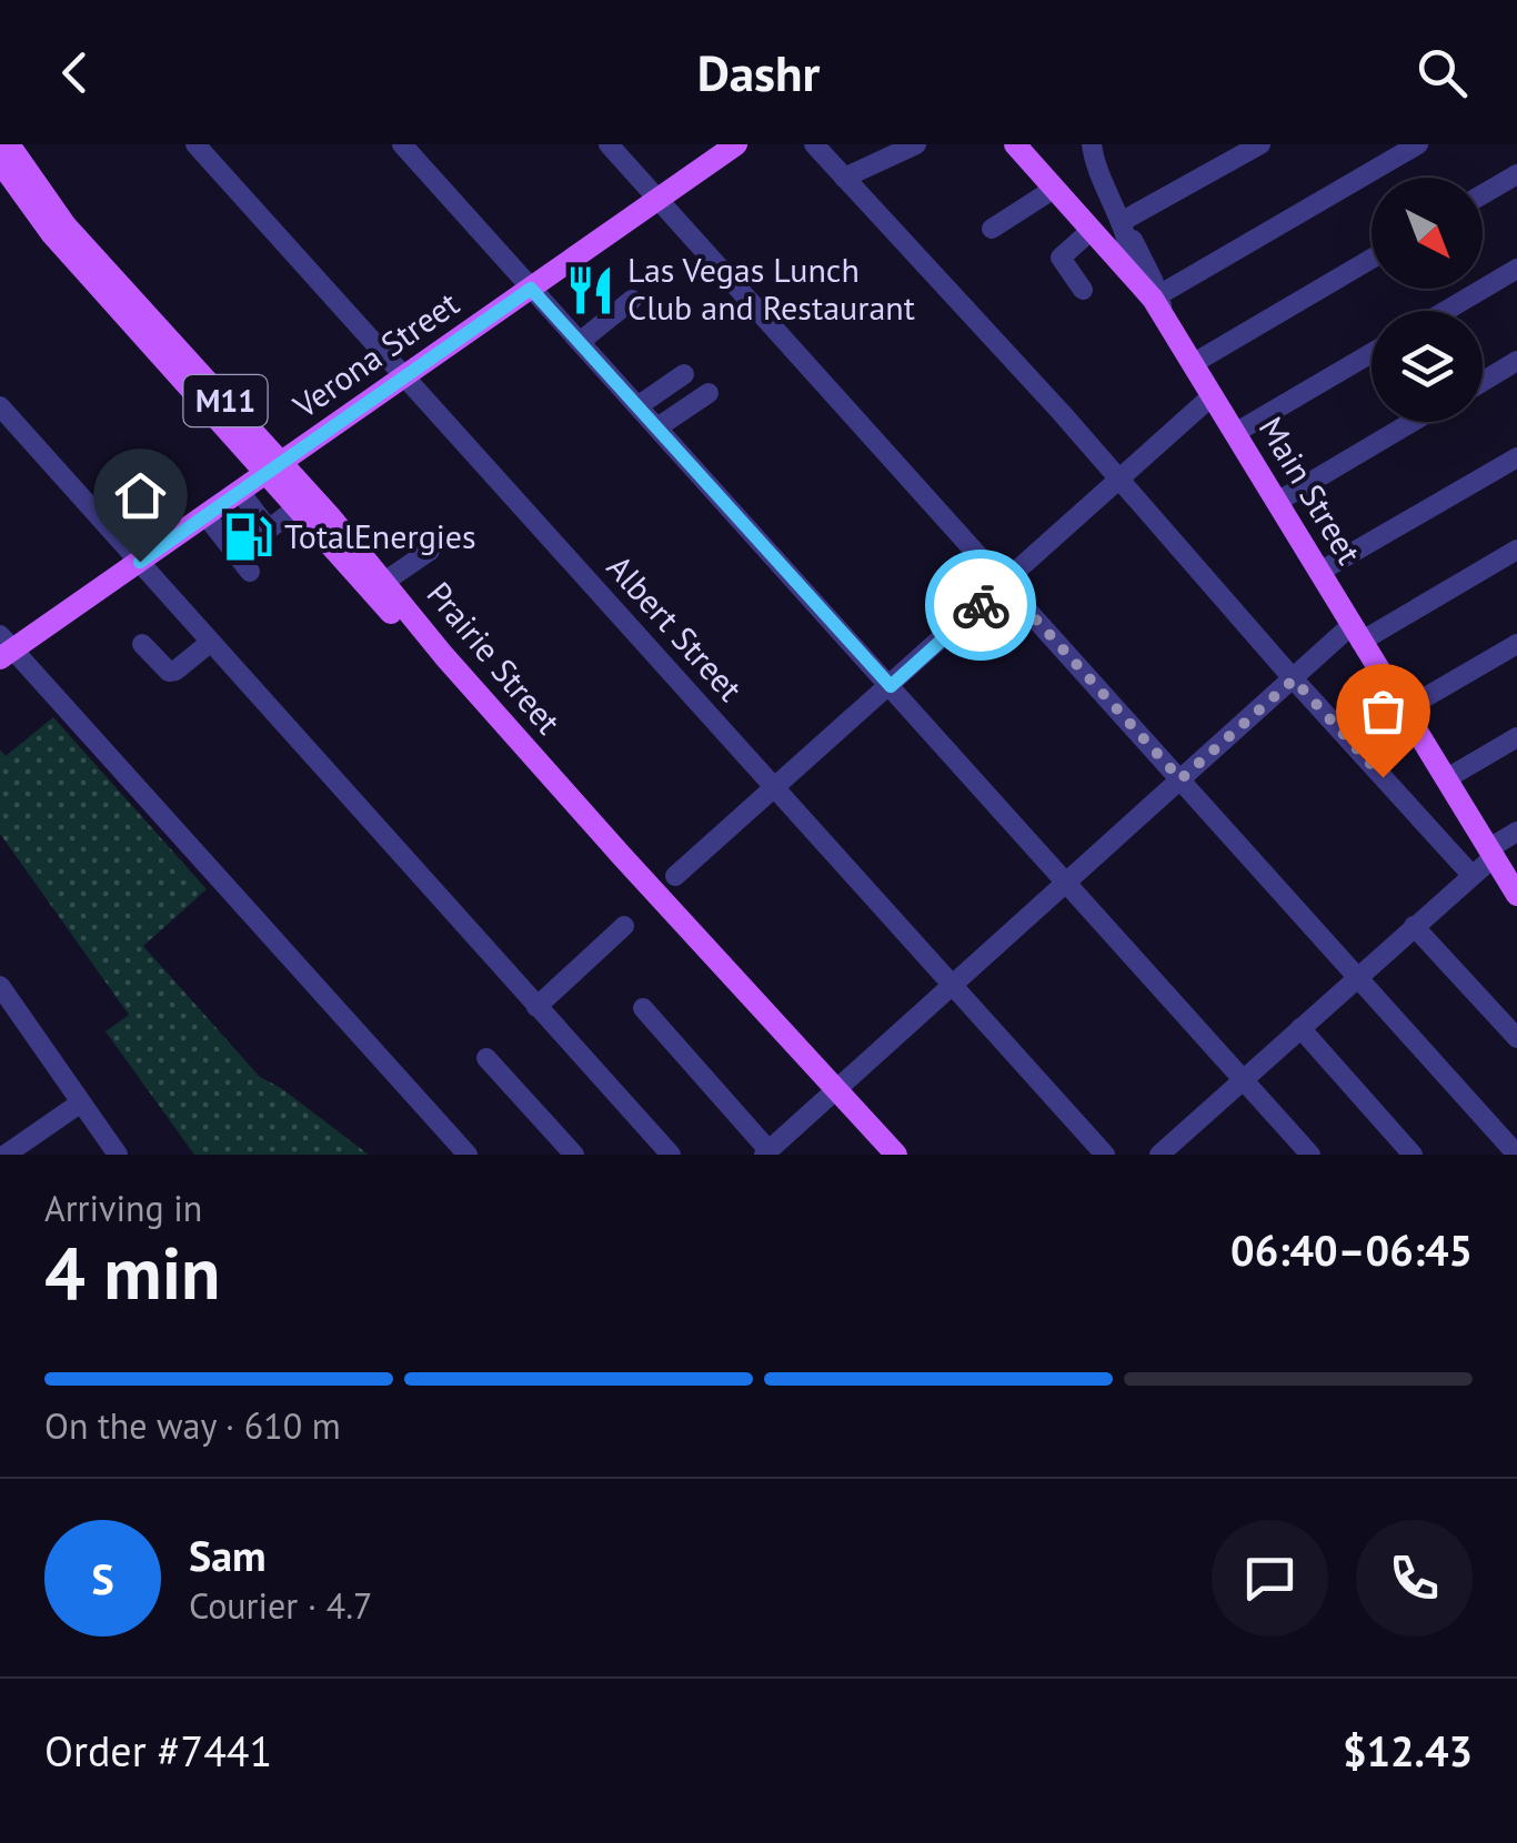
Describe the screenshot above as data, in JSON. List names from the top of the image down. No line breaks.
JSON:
{"streets":{"main road":["Verona Street","M11","Main Street","Prairie Street"],"street":["Albert Street"]},"crossings":[["Verona Street","Albert Street"],["Verona Street","Prairie Street"]],"places":{"restaurant":["Las Vegas Lunch Club and Restaurant"],"fuel station":["TotalEnergies"]},"north":"bottom right","page":{"header":"Dashr","heading":["4 min","Arriving in","06:40–06:45"],"panel":["Sam","Courier · 4.7","Order #7441","$12.43"],"bar":"On the way · 610 m","round":"S"}}
